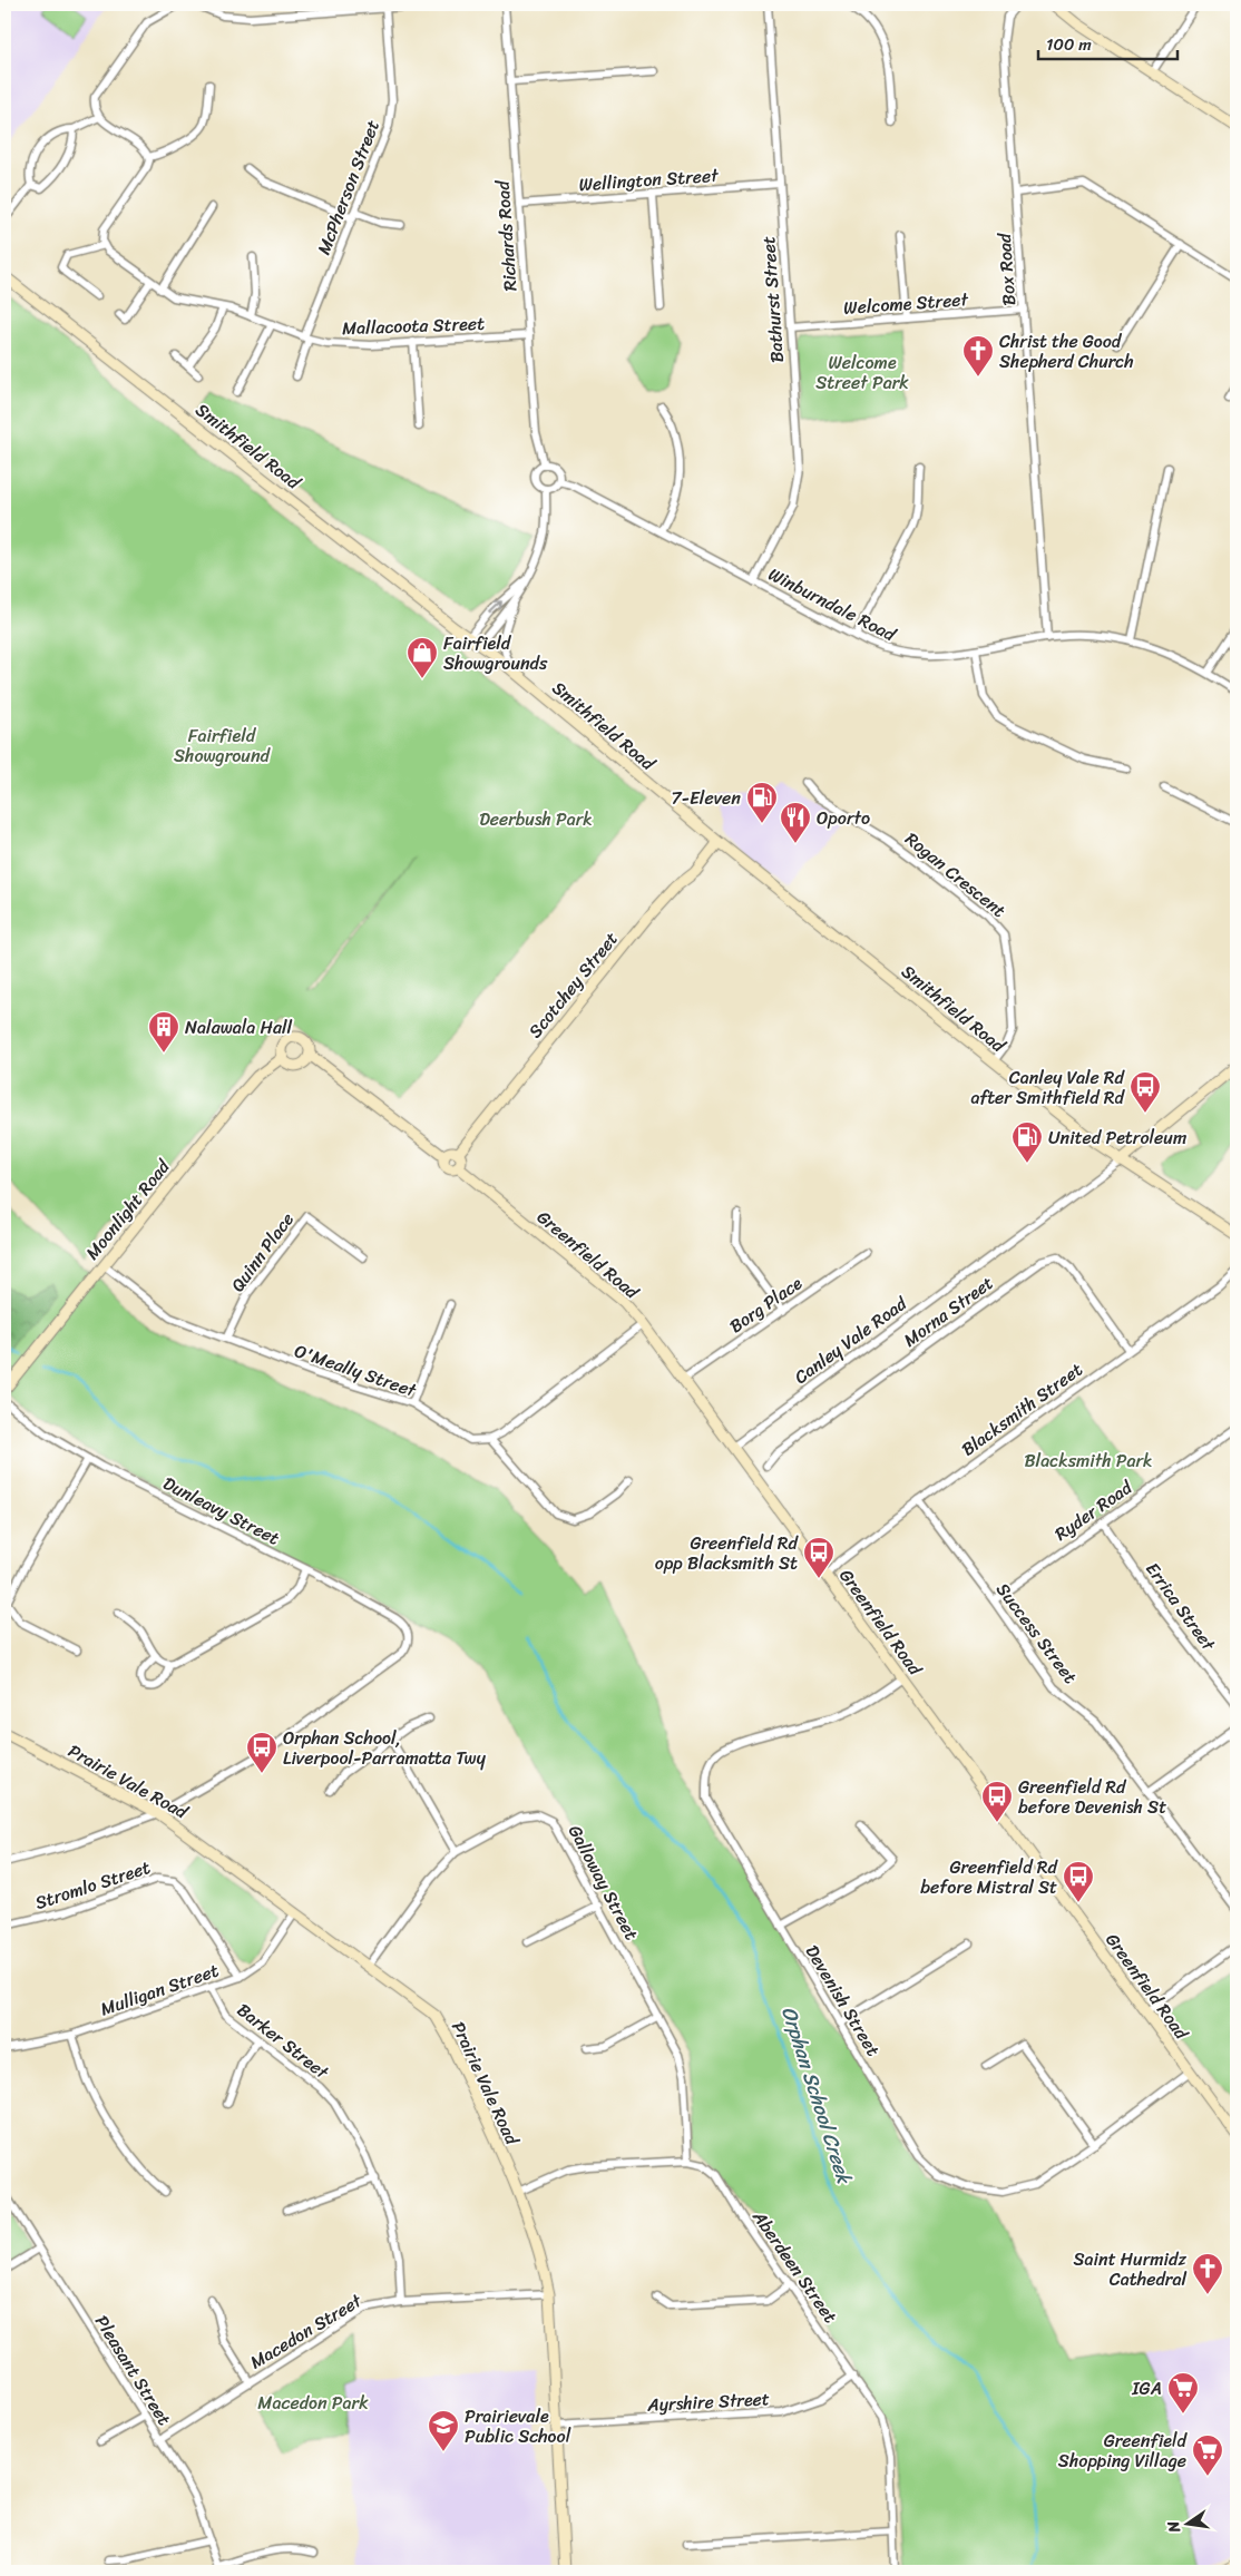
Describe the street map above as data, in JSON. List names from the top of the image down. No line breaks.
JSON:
{"streets":{"street":["Wellington Street","McPherson Street","Richards Road","Box Road","Bathurst Street","Welcome Street","Mallacoota Street","Smithfield Road","Winburndale Road","Rogan Crescent","Scotchey Street","Moonlight Road","Quinn Place","Greenfield Road","Borg Place","Morna Street","Canley Vale Road","O'Meally Street","Blacksmith Street","Dunleavy Street","Ryder Road","Errica Street","Success Street","Prairie Vale Road","Galloway Street","Stromlo Street","Mulligan Street","Devenish Street","Barker Street","Aberdeen Street","Macedon Street","Pleasant Street","Ayrshire Street"]},"crossings":[["Wellington Street","Richards Road"],["Wellington Street","Bathurst Street"],["McPherson Street","Mallacoota Street"],["Richards Road","Mallacoota Street"],["Richards Road","Smithfield Road"],["Richards Road","Winburndale Road"],["Box Road","Welcome Street"],["Box Road","Winburndale Road"],["Bathurst Street","Welcome Street"],["Bathurst Street","Winburndale Road"],["Smithfield Road","Rogan Crescent"],["Smithfield Road","Scotchey Street"],["Smithfield Road","Canley Vale Road"],["Scotchey Street","Greenfield Road"],["Moonlight Road","O'Meally Street"],["Quinn Place","O'Meally Street"],["Greenfield Road","Borg Place"],["Greenfield Road","Canley Vale Road"],["Greenfield Road","Blacksmith Street"],["Greenfield Road","Devenish Street"],["Morna Street","Blacksmith Street"],["Blacksmith Street","Success Street"],["Dunleavy Street","Prairie Vale Road"],["Ryder Road","Errica Street"],["Ryder Road","Success Street"],["Prairie Vale Road","Galloway Street"],["Prairie Vale Road","Mulligan Street"],["Prairie Vale Road","Aberdeen Street"],["Prairie Vale Road","Macedon Street"],["Prairie Vale Road","Ayrshire Street"],["Galloway Street","Aberdeen Street"],["Stromlo Street","Mulligan Street"],["Mulligan Street","Barker Street"],["Barker Street","Macedon Street"],["Aberdeen Street","Ayrshire Street"],["Macedon Street","Pleasant Street"]],"water":["Orphan School Creek"],"parks":["Welcome Street Park","Fairfield Showground","Deerbush Park","Blacksmith Park","Macedon Park"],"places":{"church":["Christ the Good Shepherd Church","Saint Hurmidz Cathedral"],"shop":["Fairfield Showgrounds"],"fuel station":["7-Eleven","United Petroleum"],"restaurant":["Oporto"],"building":["Nalawala Hall"],"bus stop":["Canley Vale Rd after Smithfield Rd","Greenfield Rd opp Blacksmith St","Orphan School, Liverpool-Parramatta Twy","Greenfield Rd before Devenish St","Greenfield Rd before Mistral St"],"supermarket":["IGA","Greenfield Shopping Village"],"school or university":["Prairievale Public School"]},"scale_bar":"100 m","north":"left"}
